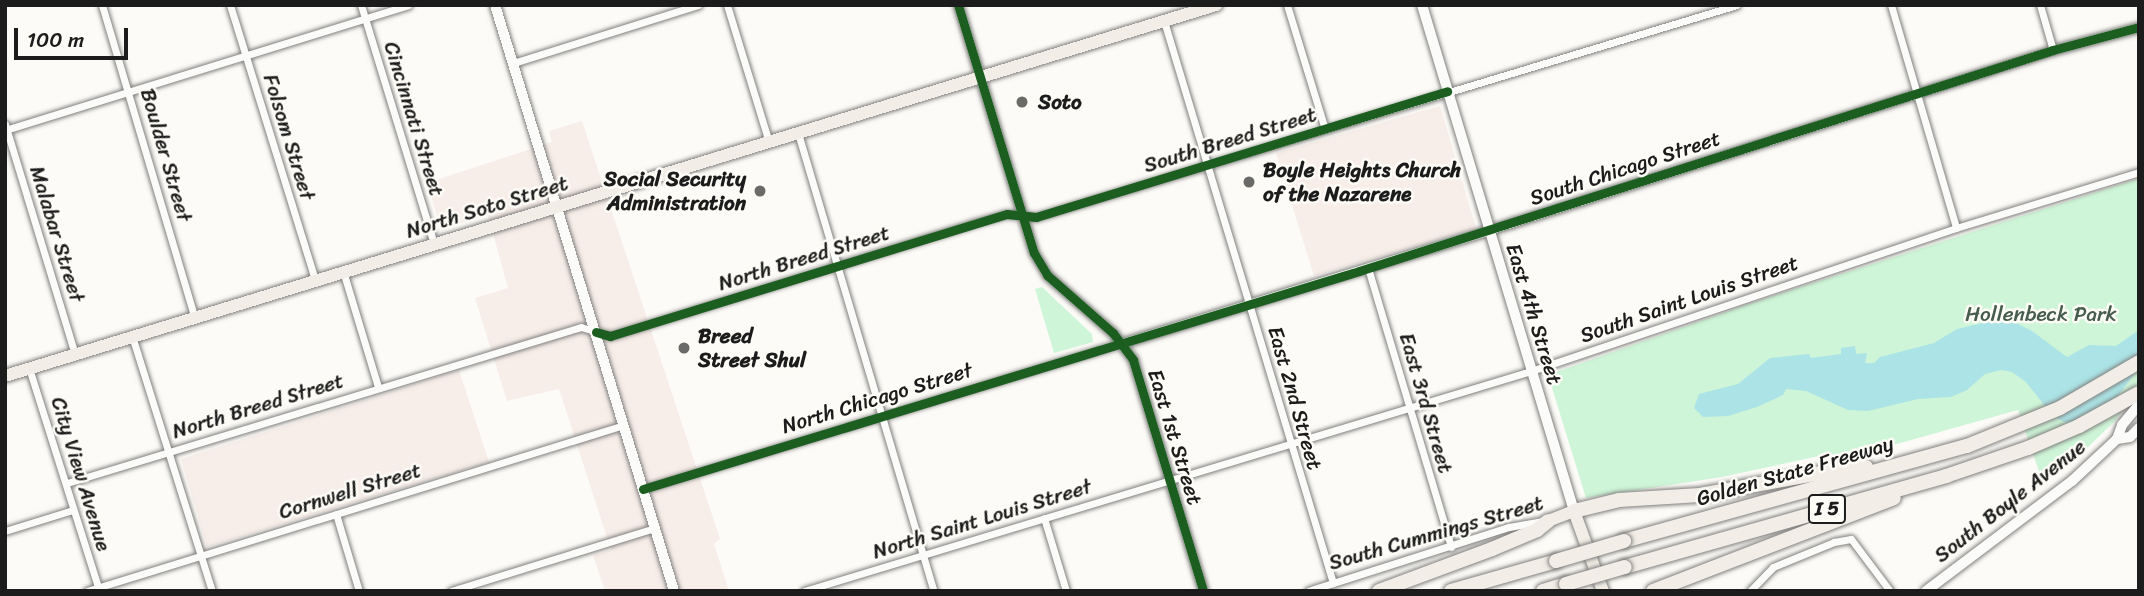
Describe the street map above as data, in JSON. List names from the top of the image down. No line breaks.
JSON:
{"streets":{"highway":["Golden State Freeway","I 5"],"main road":["North Soto Street","East 4th Street","South Boyle Avenue","South Cummings Street"],"street":["Cincinnati Street","Folsom Street","South Breed Street","Boulder Street","South Chicago Street","Malabar Street","North Breed Street","South Saint Louis Street","North Chicago Street","East 2nd Street","East 3rd Street","East 1st Street","City View Avenue","Cornwell Street","North Saint Louis Street"]},"crossings":[["Cincinnati Street","North Soto Street"],["Folsom Street","North Soto Street"],["South Breed Street","North Breed Street"],["South Breed Street","East 4th Street"],["South Breed Street","East 2nd Street"],["South Breed Street","East 1st Street"],["Boulder Street","North Soto Street"],["South Chicago Street","East 4th Street"],["South Chicago Street","North Chicago Street"],["South Chicago Street","East 2nd Street"],["South Chicago Street","East 3rd Street"],["South Chicago Street","East 1st Street"],["North Soto Street","Malabar Street"],["North Soto Street","East 2nd Street"],["North Soto Street","East 1st Street"],["North Soto Street","City View Avenue"],["North Breed Street","East 1st Street"],["North Breed Street","City View Avenue"],["South Saint Louis Street","East 4th Street"],["South Saint Louis Street","East 2nd Street"],["South Saint Louis Street","East 3rd Street"],["South Saint Louis Street","East 1st Street"],["South Saint Louis Street","North Saint Louis Street"],["East 4th Street","South Cummings Street"],["North Chicago Street","East 1st Street"],["East 2nd Street","South Cummings Street"],["East 3rd Street","South Cummings Street"],["East 1st Street","North Saint Louis Street"],["City View Avenue","Cornwell Street"]],"parks":["Hollenbeck Park"],"places":["Soto","Boyle Heights Church of the Nazarene","Social Security Administration","Breed Street Shul"],"scale_bar":"100 m"}
